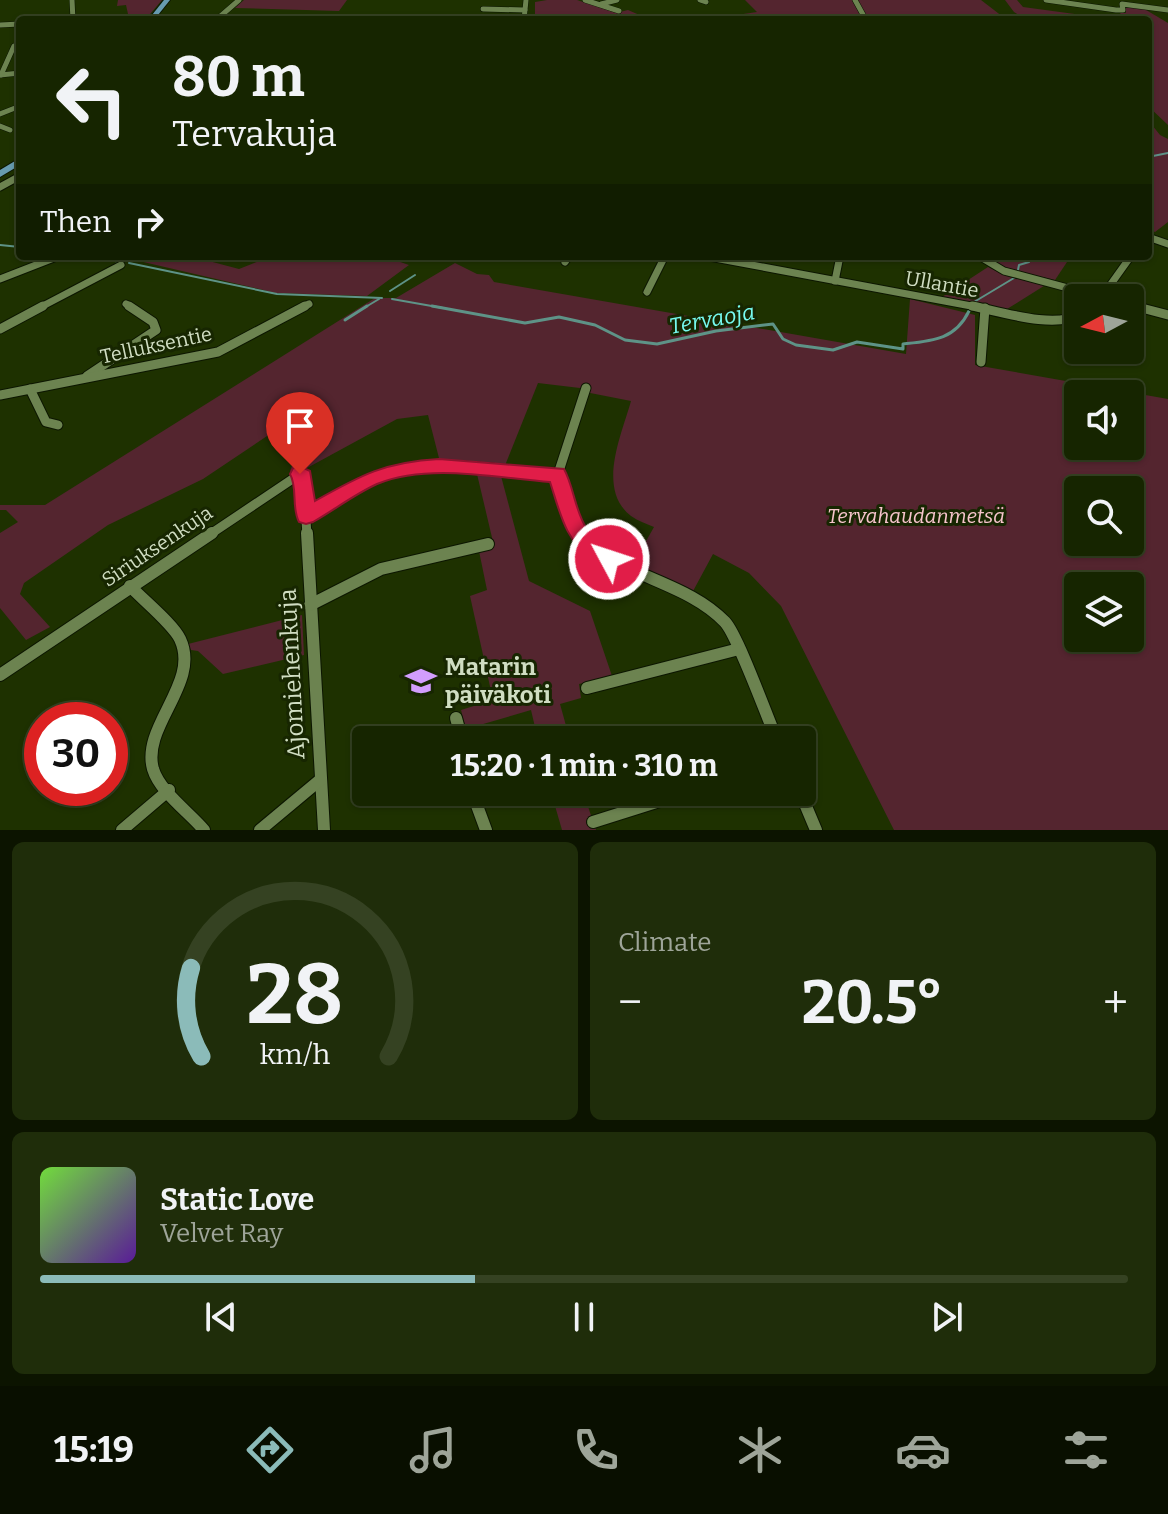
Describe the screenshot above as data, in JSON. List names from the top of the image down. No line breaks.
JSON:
{"streets":{"street":["Ullantie","Telluksentie","Siriuksenkuja","Ajomiehenkuja"]},"crossings":[["Siriuksenkuja","Ajomiehenkuja"]],"water":["Tervaoja"],"parks":["Tervahaudanmetsä"],"places":{"school or university":["Matarin päiväkoti"]},"north":"left","page":{"turn":["80 m","Tervakuja"],"then":"Then","limit":"30","trip":"15:20 · 1 min · 310 m","tile":"Climate","heat":["−","20.5°","+"],"song":["Static Love","Velvet Ray"],"tabs":"15:19","gauge":["28","km/h"]}}
